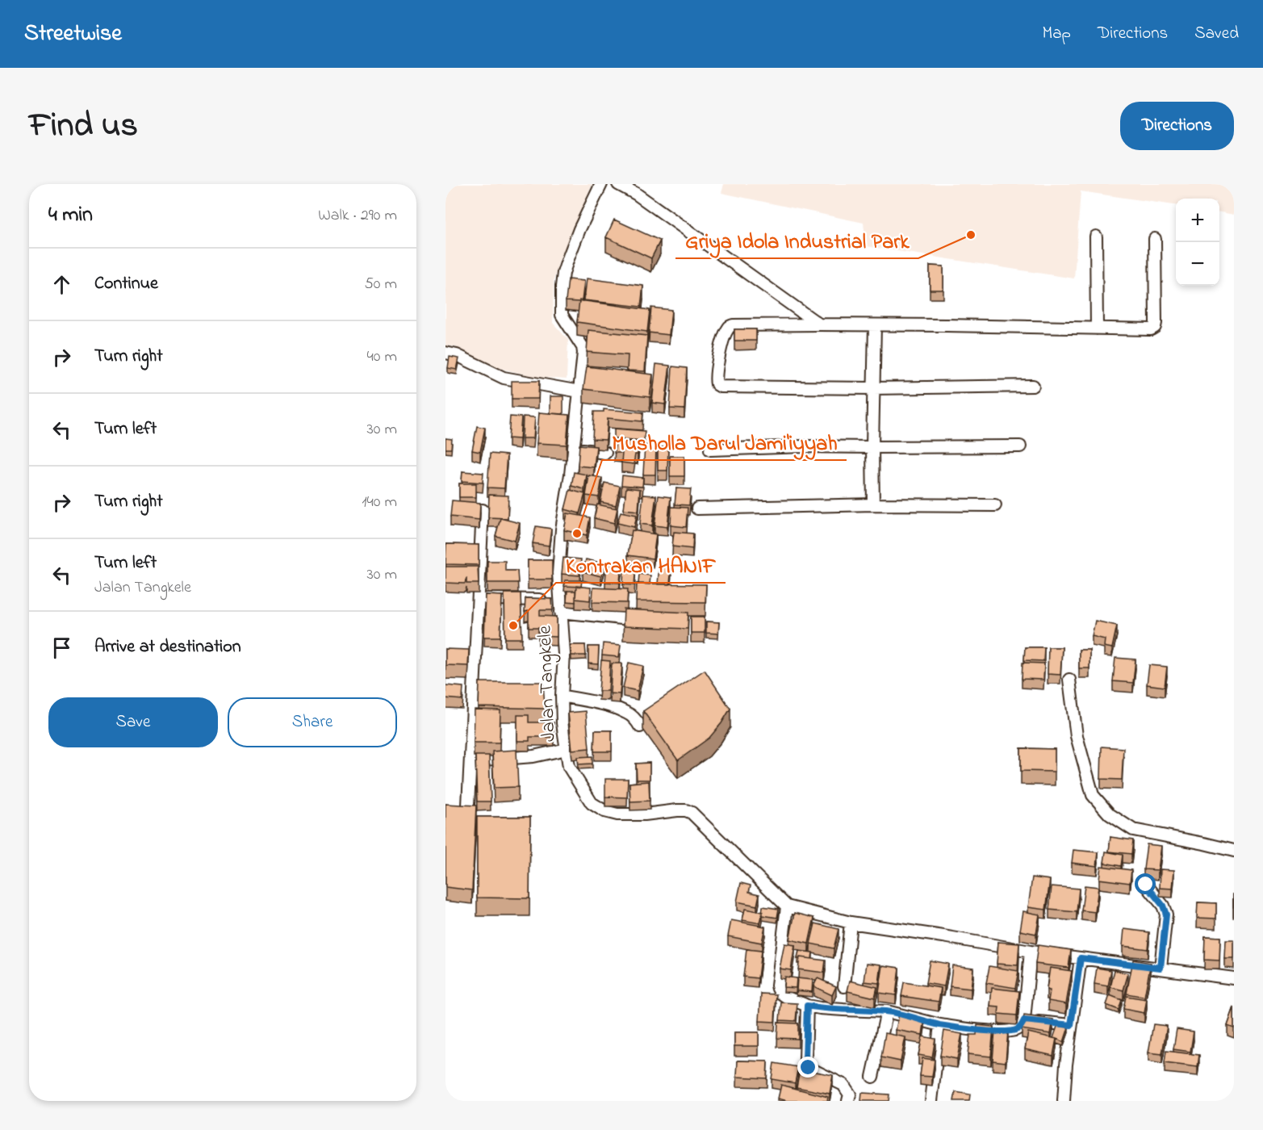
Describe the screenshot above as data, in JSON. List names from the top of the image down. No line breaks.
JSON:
{"streets":{"street":["Jalan Tangkele"]},"places":["Griya Idola Industrial Park","Musholla Darul Jami'iyyah","Kontrakan HANIF"],"page":{"header":"Streetwise","nav":["Map","Directions","Saved"],"title":"Find us","buttons":["Directions",["Save","Share"]],"heading":["4 min","Walk · 290 m"],"map_buttons":["+","−"],"list":[["Continue","50 m"],["Turn right","40 m"],["Turn left","30 m"],["Turn right","140 m"],["Turn left","Jalan Tangkele","30 m"],"Arrive at destination"]}}
